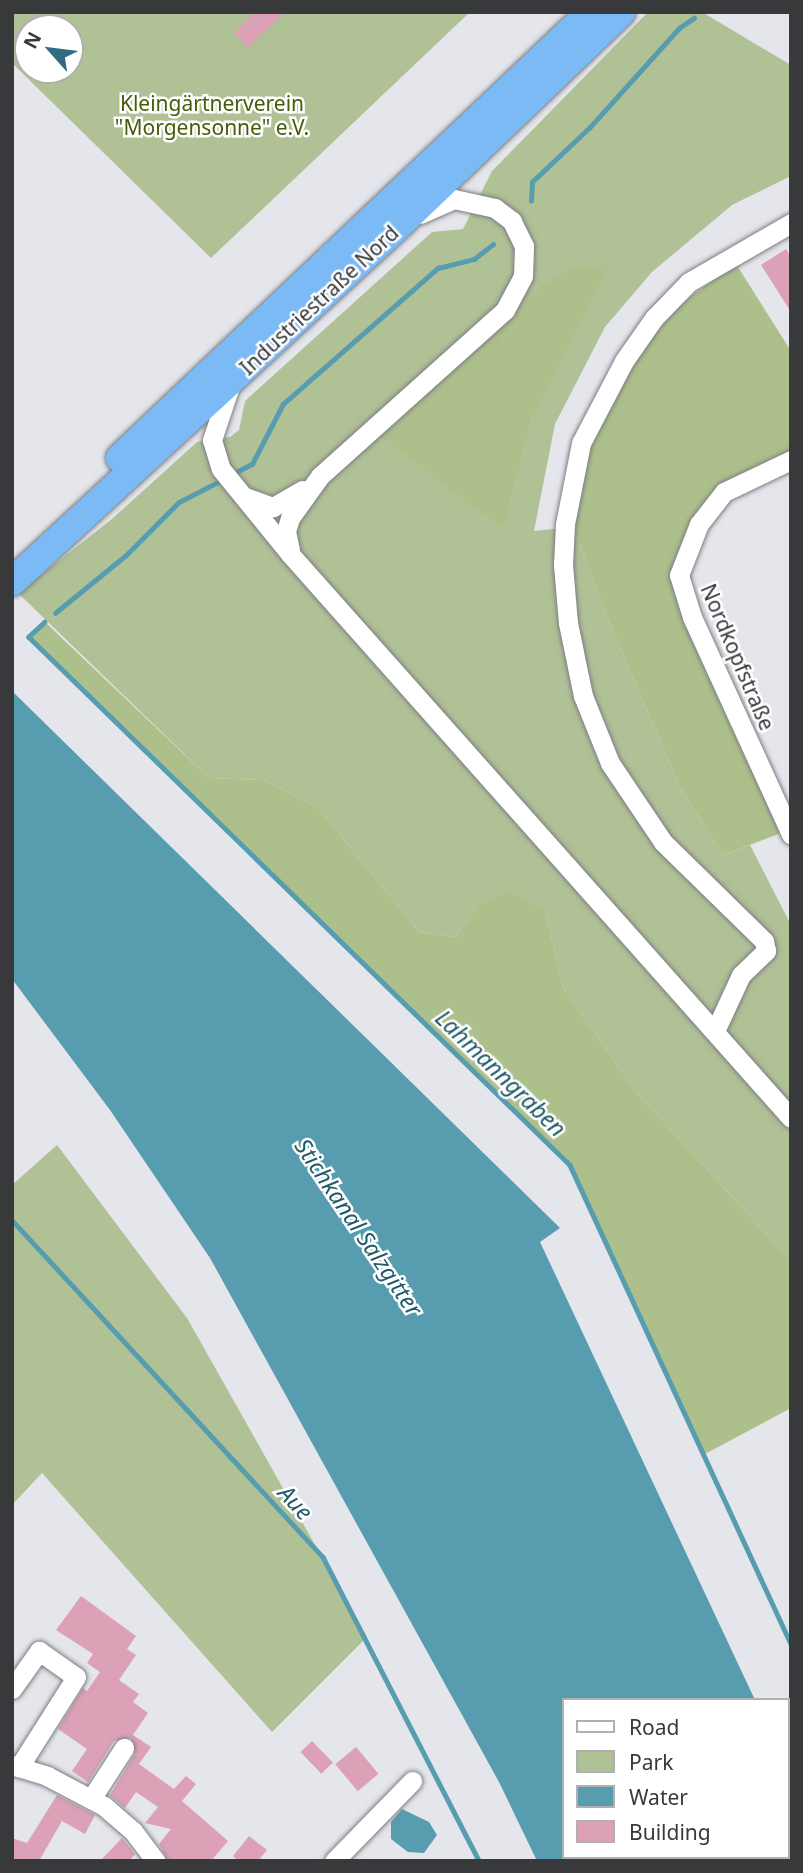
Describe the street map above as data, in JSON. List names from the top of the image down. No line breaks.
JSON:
{"streets":{"highway":["Industriestraße Nord"],"street":["Nordkopfstraße"]},"water":["Lahmanngraben","Stichkanal Salzgitter","Aue"],"parks":["Kleingärtnerverein \"Morgensonne\" e.V."],"legend":["Road","Park","Water","Building"],"north":"top left"}
